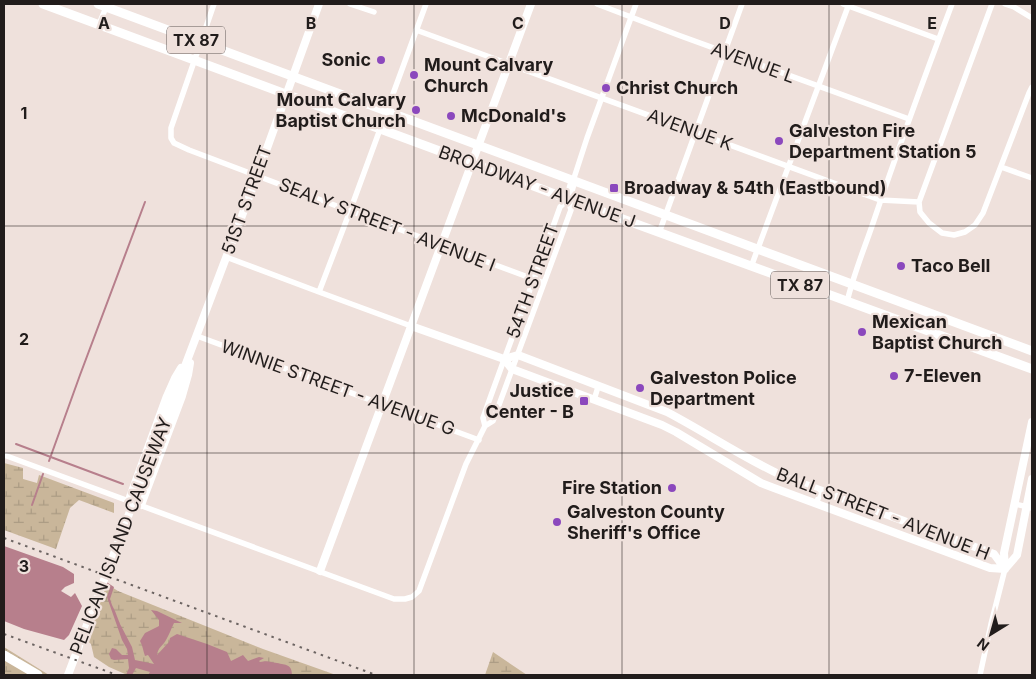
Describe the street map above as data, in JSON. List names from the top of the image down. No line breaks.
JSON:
{"streets":{"main road":["TX 87","BROADWAY - AVENUE J"],"street":["AVENUE L","AVENUE K","51ST STREET","SEALY STREET - AVENUE I","54TH STREET","WINNIE STREET - AVENUE G","BALL STREET - AVENUE H","PELICAN ISLAND CAUSEWAY"]},"crossings":[["BROADWAY - AVENUE J","51ST STREET"],["BROADWAY - AVENUE J","SEALY STREET - AVENUE I"],["BROADWAY - AVENUE J","54TH STREET"],["51ST STREET","SEALY STREET - AVENUE I"],["51ST STREET","WINNIE STREET - AVENUE G"],["51ST STREET","PELICAN ISLAND CAUSEWAY"],["SEALY STREET - AVENUE I","54TH STREET"],["54TH STREET","WINNIE STREET - AVENUE G"],["54TH STREET","BALL STREET - AVENUE H"]],"places":{"other":["Sonic","Mount Calvary Church","Christ Church","Mount Calvary Baptist Church","McDonald's","Galveston Fire Department Station 5","Taco Bell","Mexican Baptist Church","7-Eleven","Galveston Police Department","Fire Station","Galveston County Sheriff's Office"],"transit":["Broadway & 54th (Eastbound)","Justice Center - B"]},"north":"bottom left","grid":{"columns":["A","B","C","D","E"],"rows":["1","2","3"]}}
